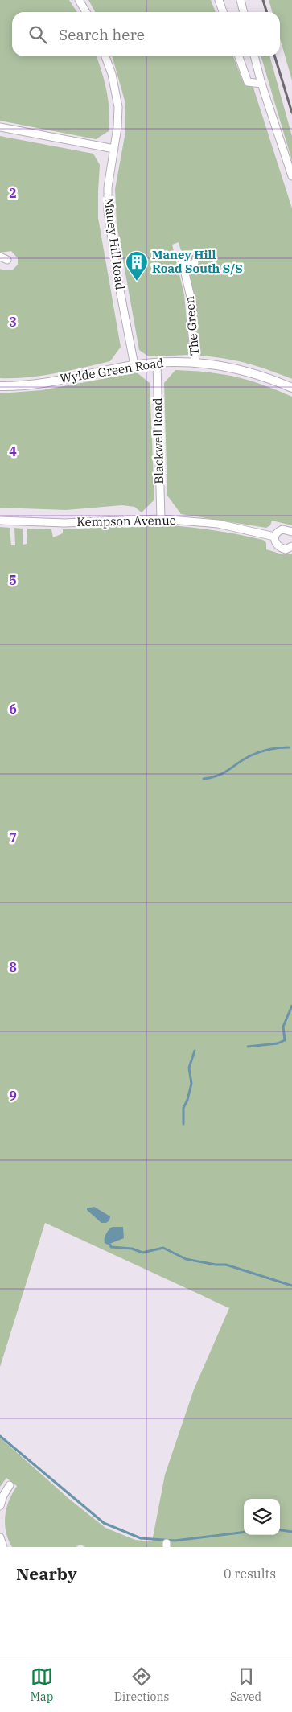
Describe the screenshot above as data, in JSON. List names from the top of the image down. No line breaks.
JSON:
{"streets":{"street":["Maney Hill Road","The Green","Wylde Green Road","Blackwell Road","Kempson Avenue"]},"crossings":[["Maney Hill Road","Wylde Green Road"],["The Green","Wylde Green Road"],["Wylde Green Road","Blackwell Road"],["Blackwell Road","Kempson Avenue"]],"places":{"building":["Maney Hill Road South S/S"]},"page":{"search":"Search here","heading":["Nearby","0 results"],"nav":["Map","Directions","Saved"]},"grid":{"rows":["2","3","4","5","6","7","8","9"]}}
